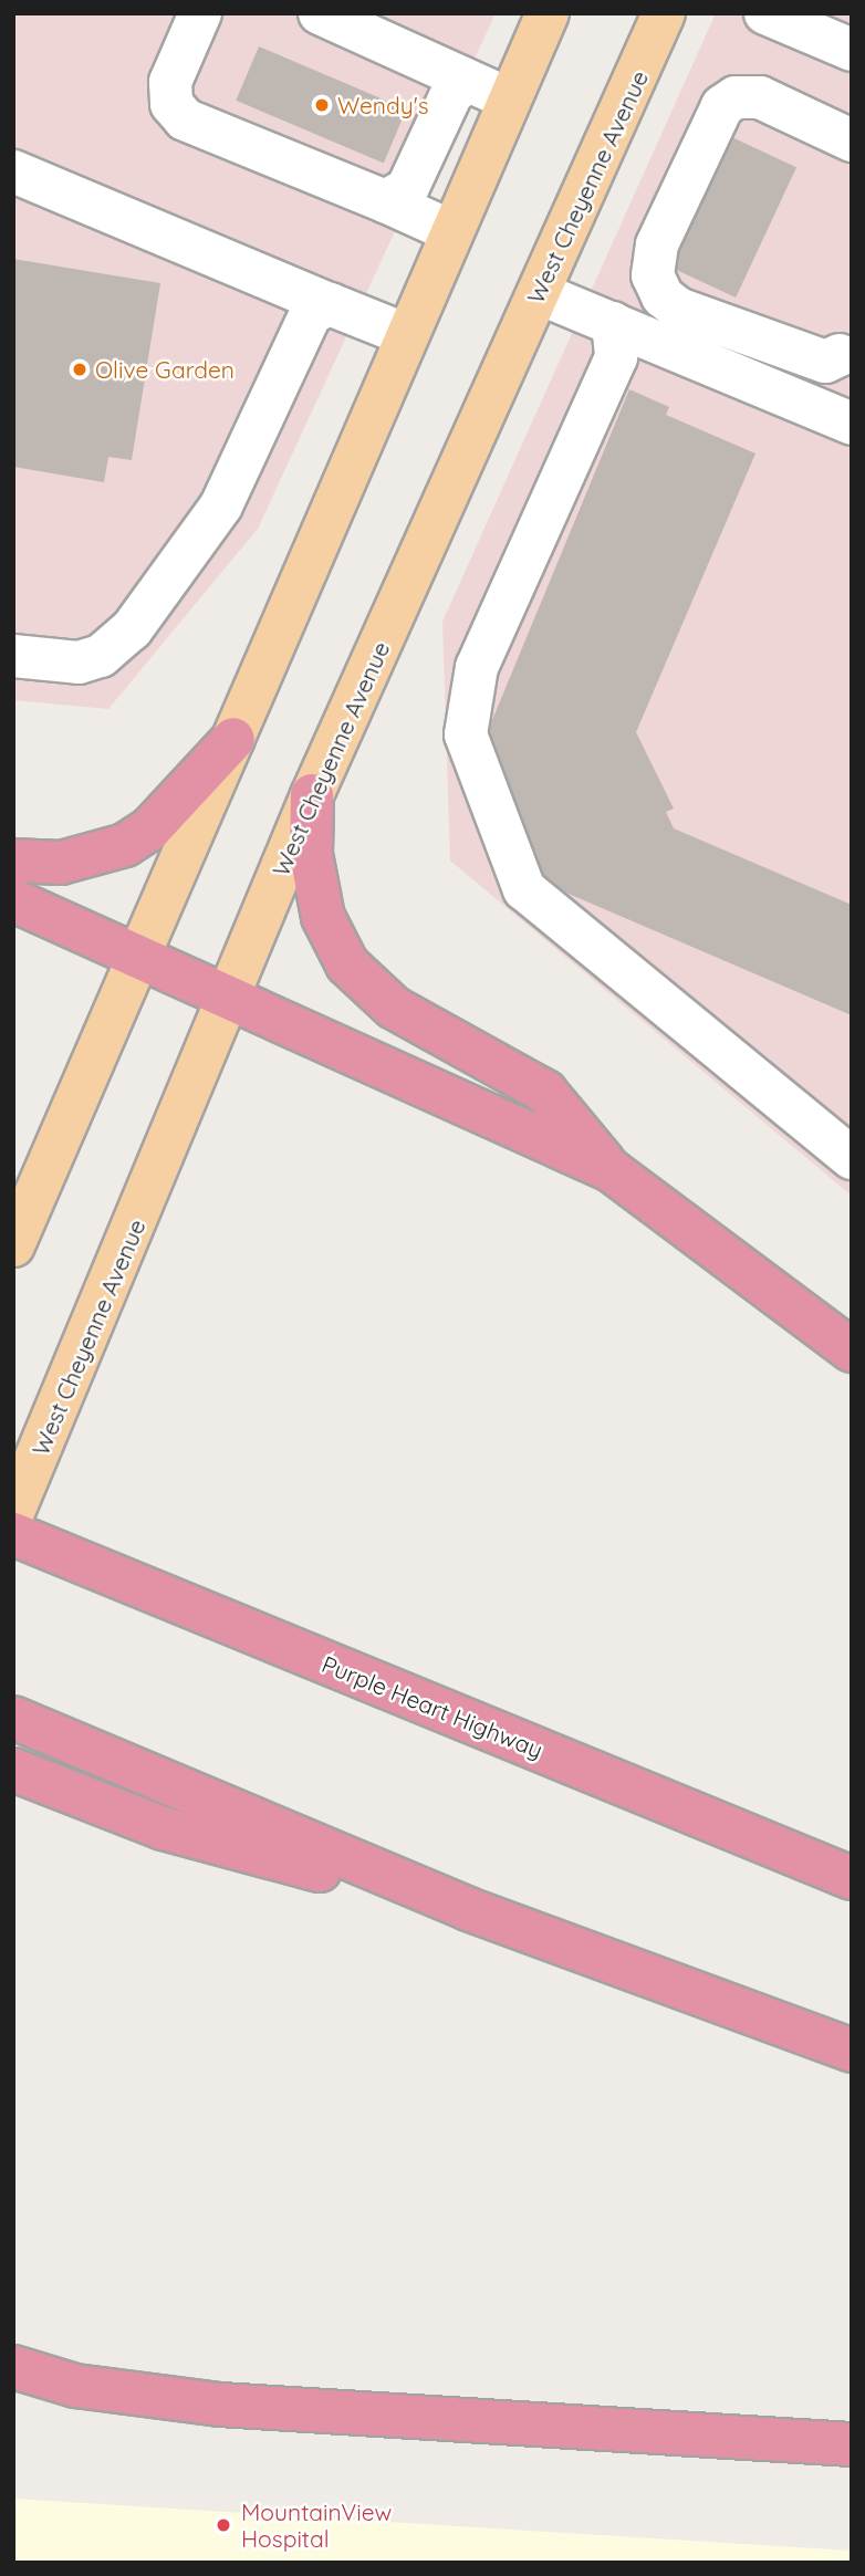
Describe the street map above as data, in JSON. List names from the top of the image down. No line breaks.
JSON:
{"streets":{"highway":["Purple Heart Highway"],"main road":["West Cheyenne Avenue"]},"places":["Wendy's","Olive Garden","MountainView Hospital"]}
